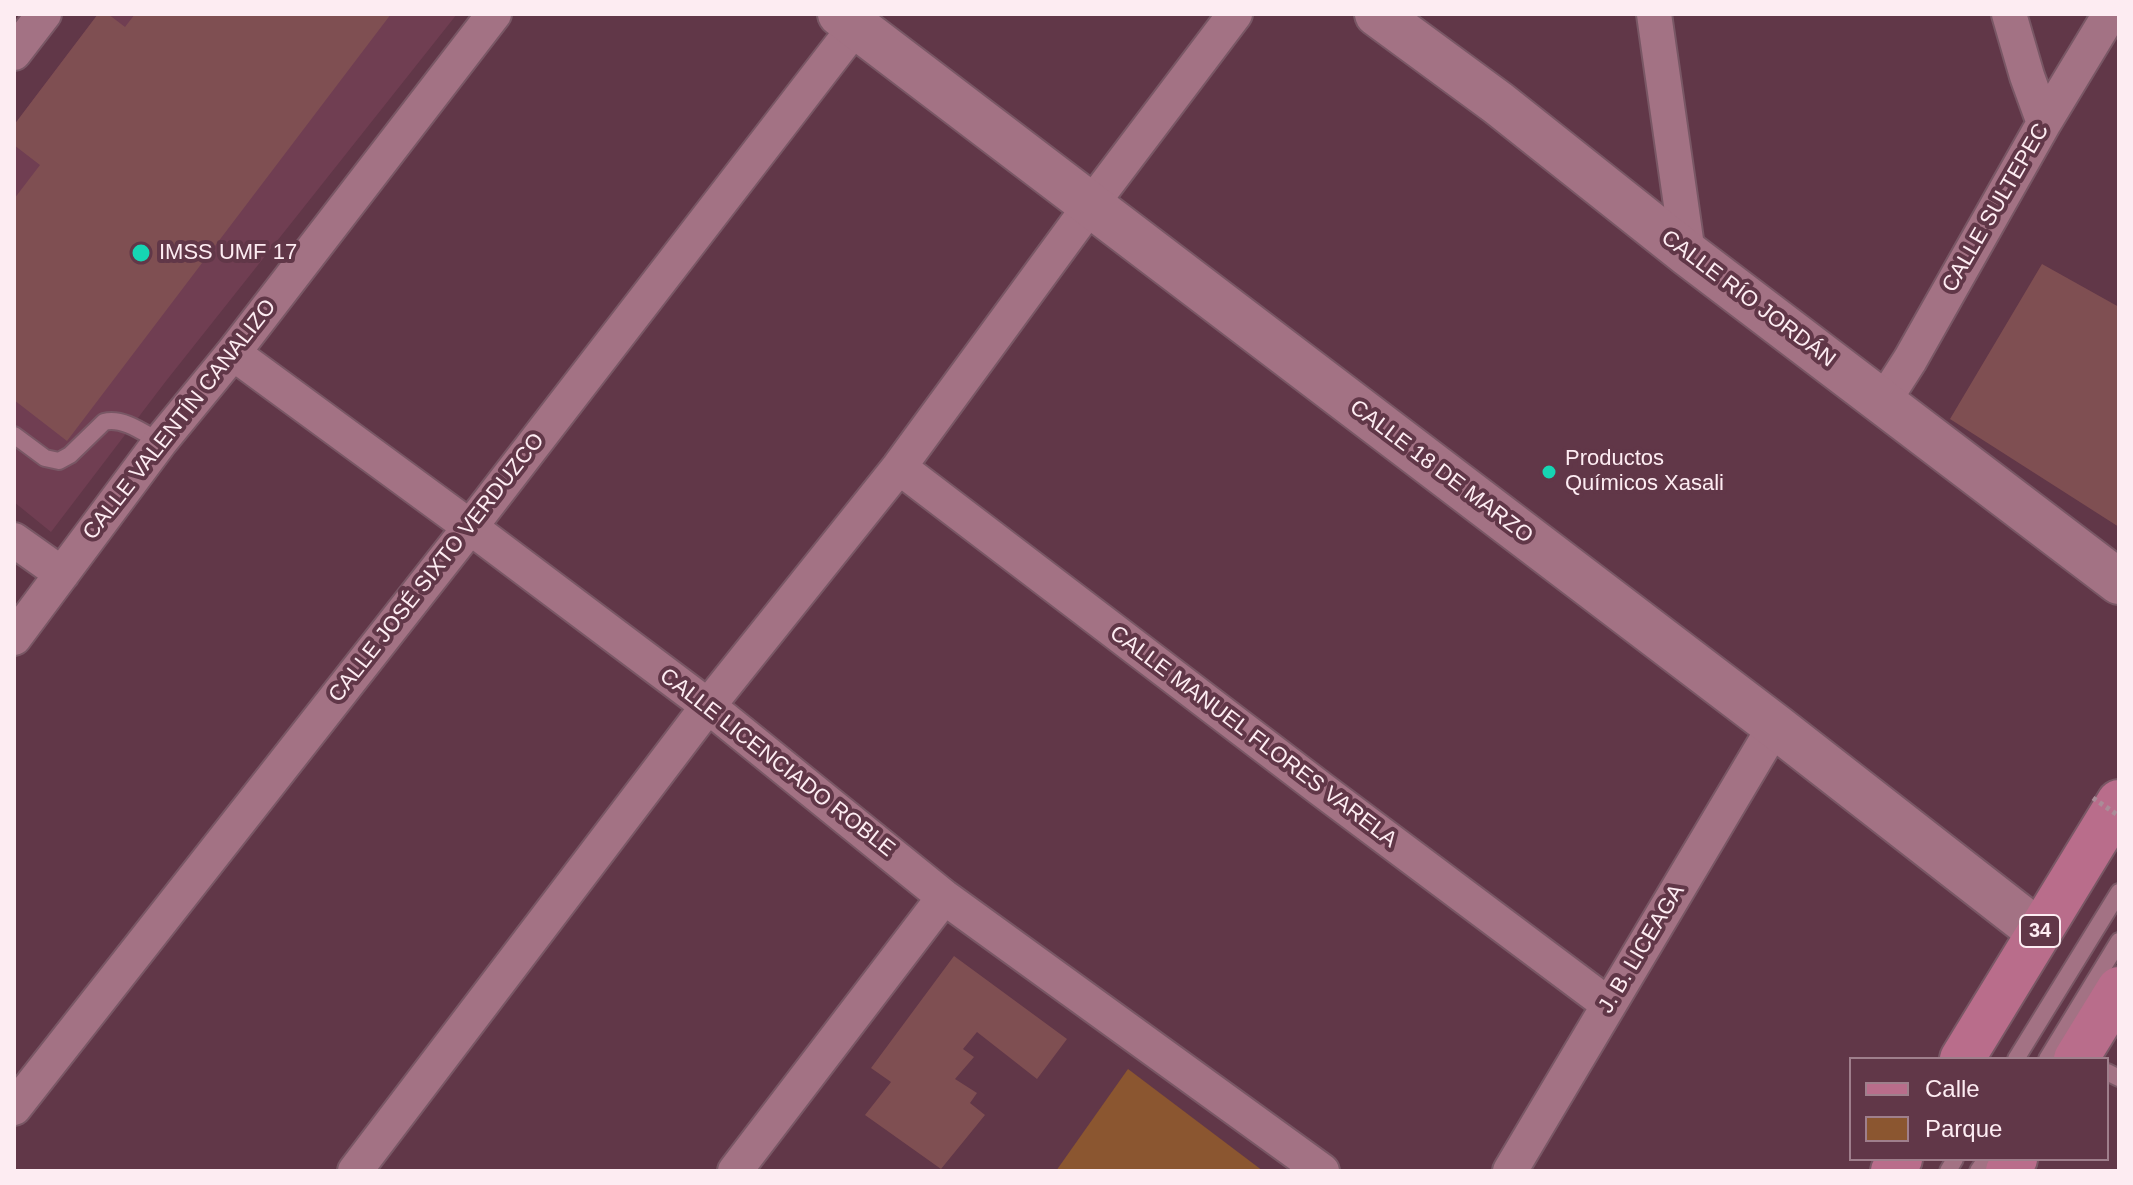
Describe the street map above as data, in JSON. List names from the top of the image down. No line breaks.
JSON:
{"streets":{"main road":["34"],"street":["CALLE SULTEPEC","CALLE RÍO JORDÁN","CALLE VALENTÍN CANALIZO","CALLE 18 DE MARZO","CALLE JOSÉ SIXTO VERDUZCO","CALLE MANUEL FLORES VARELA","CALLE LICENCIADO ROBLE","J. B. LICEAGA"]},"crossings":[["CALLE SULTEPEC","CALLE RÍO JORDÁN"],["CALLE VALENTÍN CANALIZO","CALLE LICENCIADO ROBLE"],["CALLE 18 DE MARZO","CALLE JOSÉ SIXTO VERDUZCO"],["CALLE 18 DE MARZO","34"],["CALLE 18 DE MARZO","J. B. LICEAGA"],["CALLE JOSÉ SIXTO VERDUZCO","CALLE LICENCIADO ROBLE"],["CALLE MANUEL FLORES VARELA","J. B. LICEAGA"]],"places":["IMSS UMF 17","Productos Químicos Xasali"],"legend":["Calle","Parque"]}
